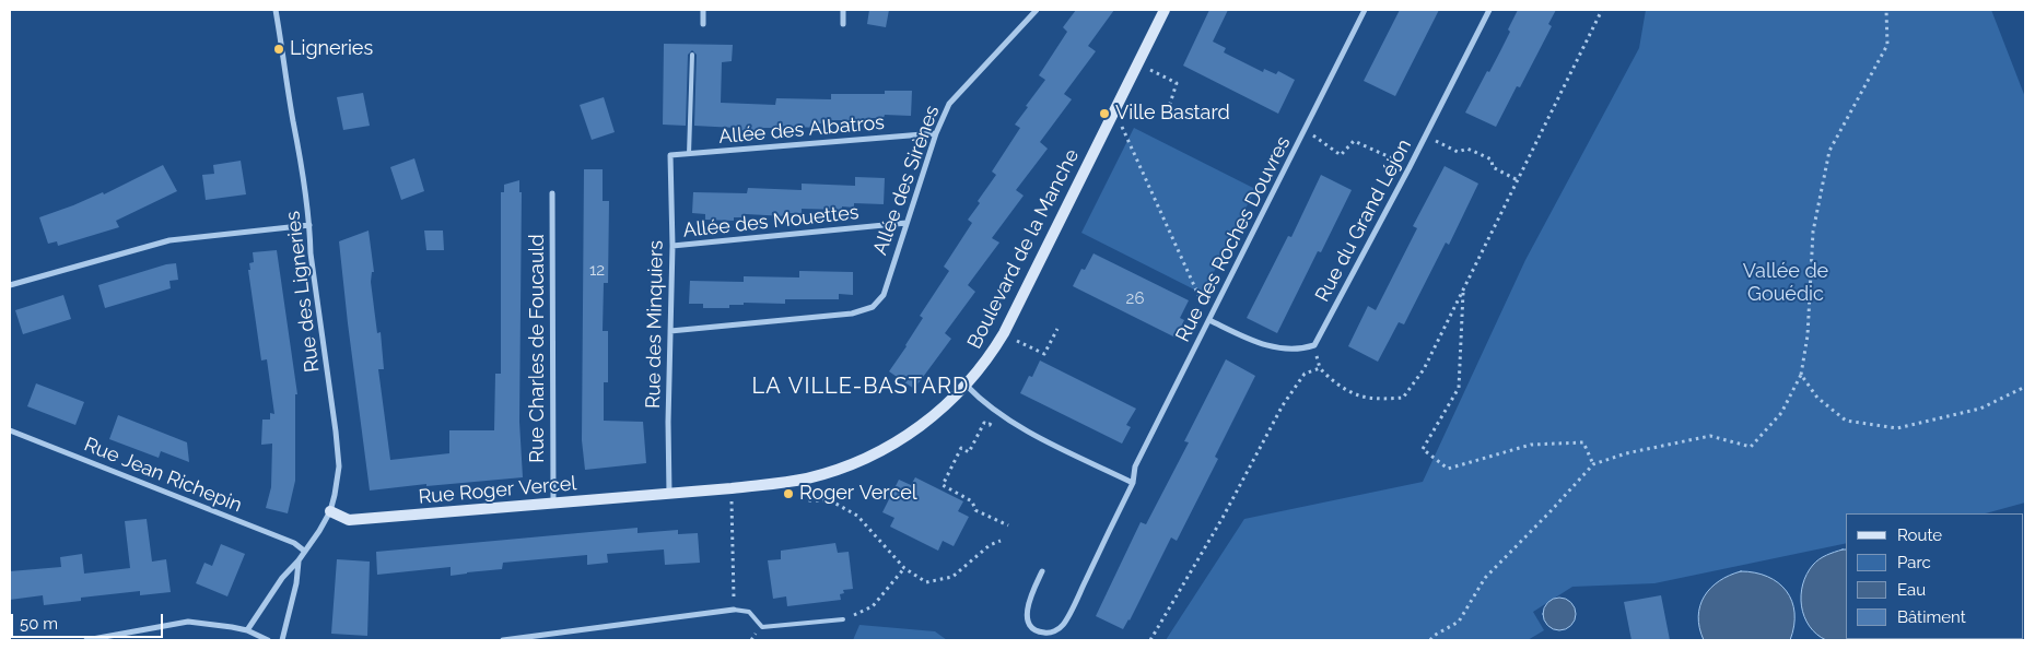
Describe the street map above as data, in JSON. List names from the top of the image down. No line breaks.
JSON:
{"streets":{"street":["Allée des Albatros","Allée des Sirènes","Rue du Grand Léjon","Allée des Mouettes","Rue des Roches Douvres","Boulevard de la Manche","Rue des Ligneries","Rue des Minquiers","Rue Charles de Foucauld","Rue Jean Richepin","Rue Roger Vercel"]},"crossings":[["Allée des Albatros","Allée des Sirènes"],["Allée des Albatros","Rue des Minquiers"],["Allée des Sirènes","Allée des Mouettes"],["Allée des Sirènes","Rue des Minquiers"],["Rue du Grand Léjon","Rue des Roches Douvres"],["Allée des Mouettes","Rue des Minquiers"],["Boulevard de la Manche","Rue des Minquiers"],["Boulevard de la Manche","Rue Roger Vercel"],["Rue des Ligneries","Rue Jean Richepin"],["Rue des Ligneries","Rue Roger Vercel"],["Rue des Minquiers","Rue Roger Vercel"],["Rue Charles de Foucauld","Rue Roger Vercel"]],"districts":["LA VILLE-BASTARD"],"parks":["Vallée de Gouédic"],"places":["Ligneries","Ville Bastard","Roger Vercel"],"house_numbers":["12","26"],"legend":["Route","Parc","Eau","Bâtiment"],"scale_bar":"50 m"}
